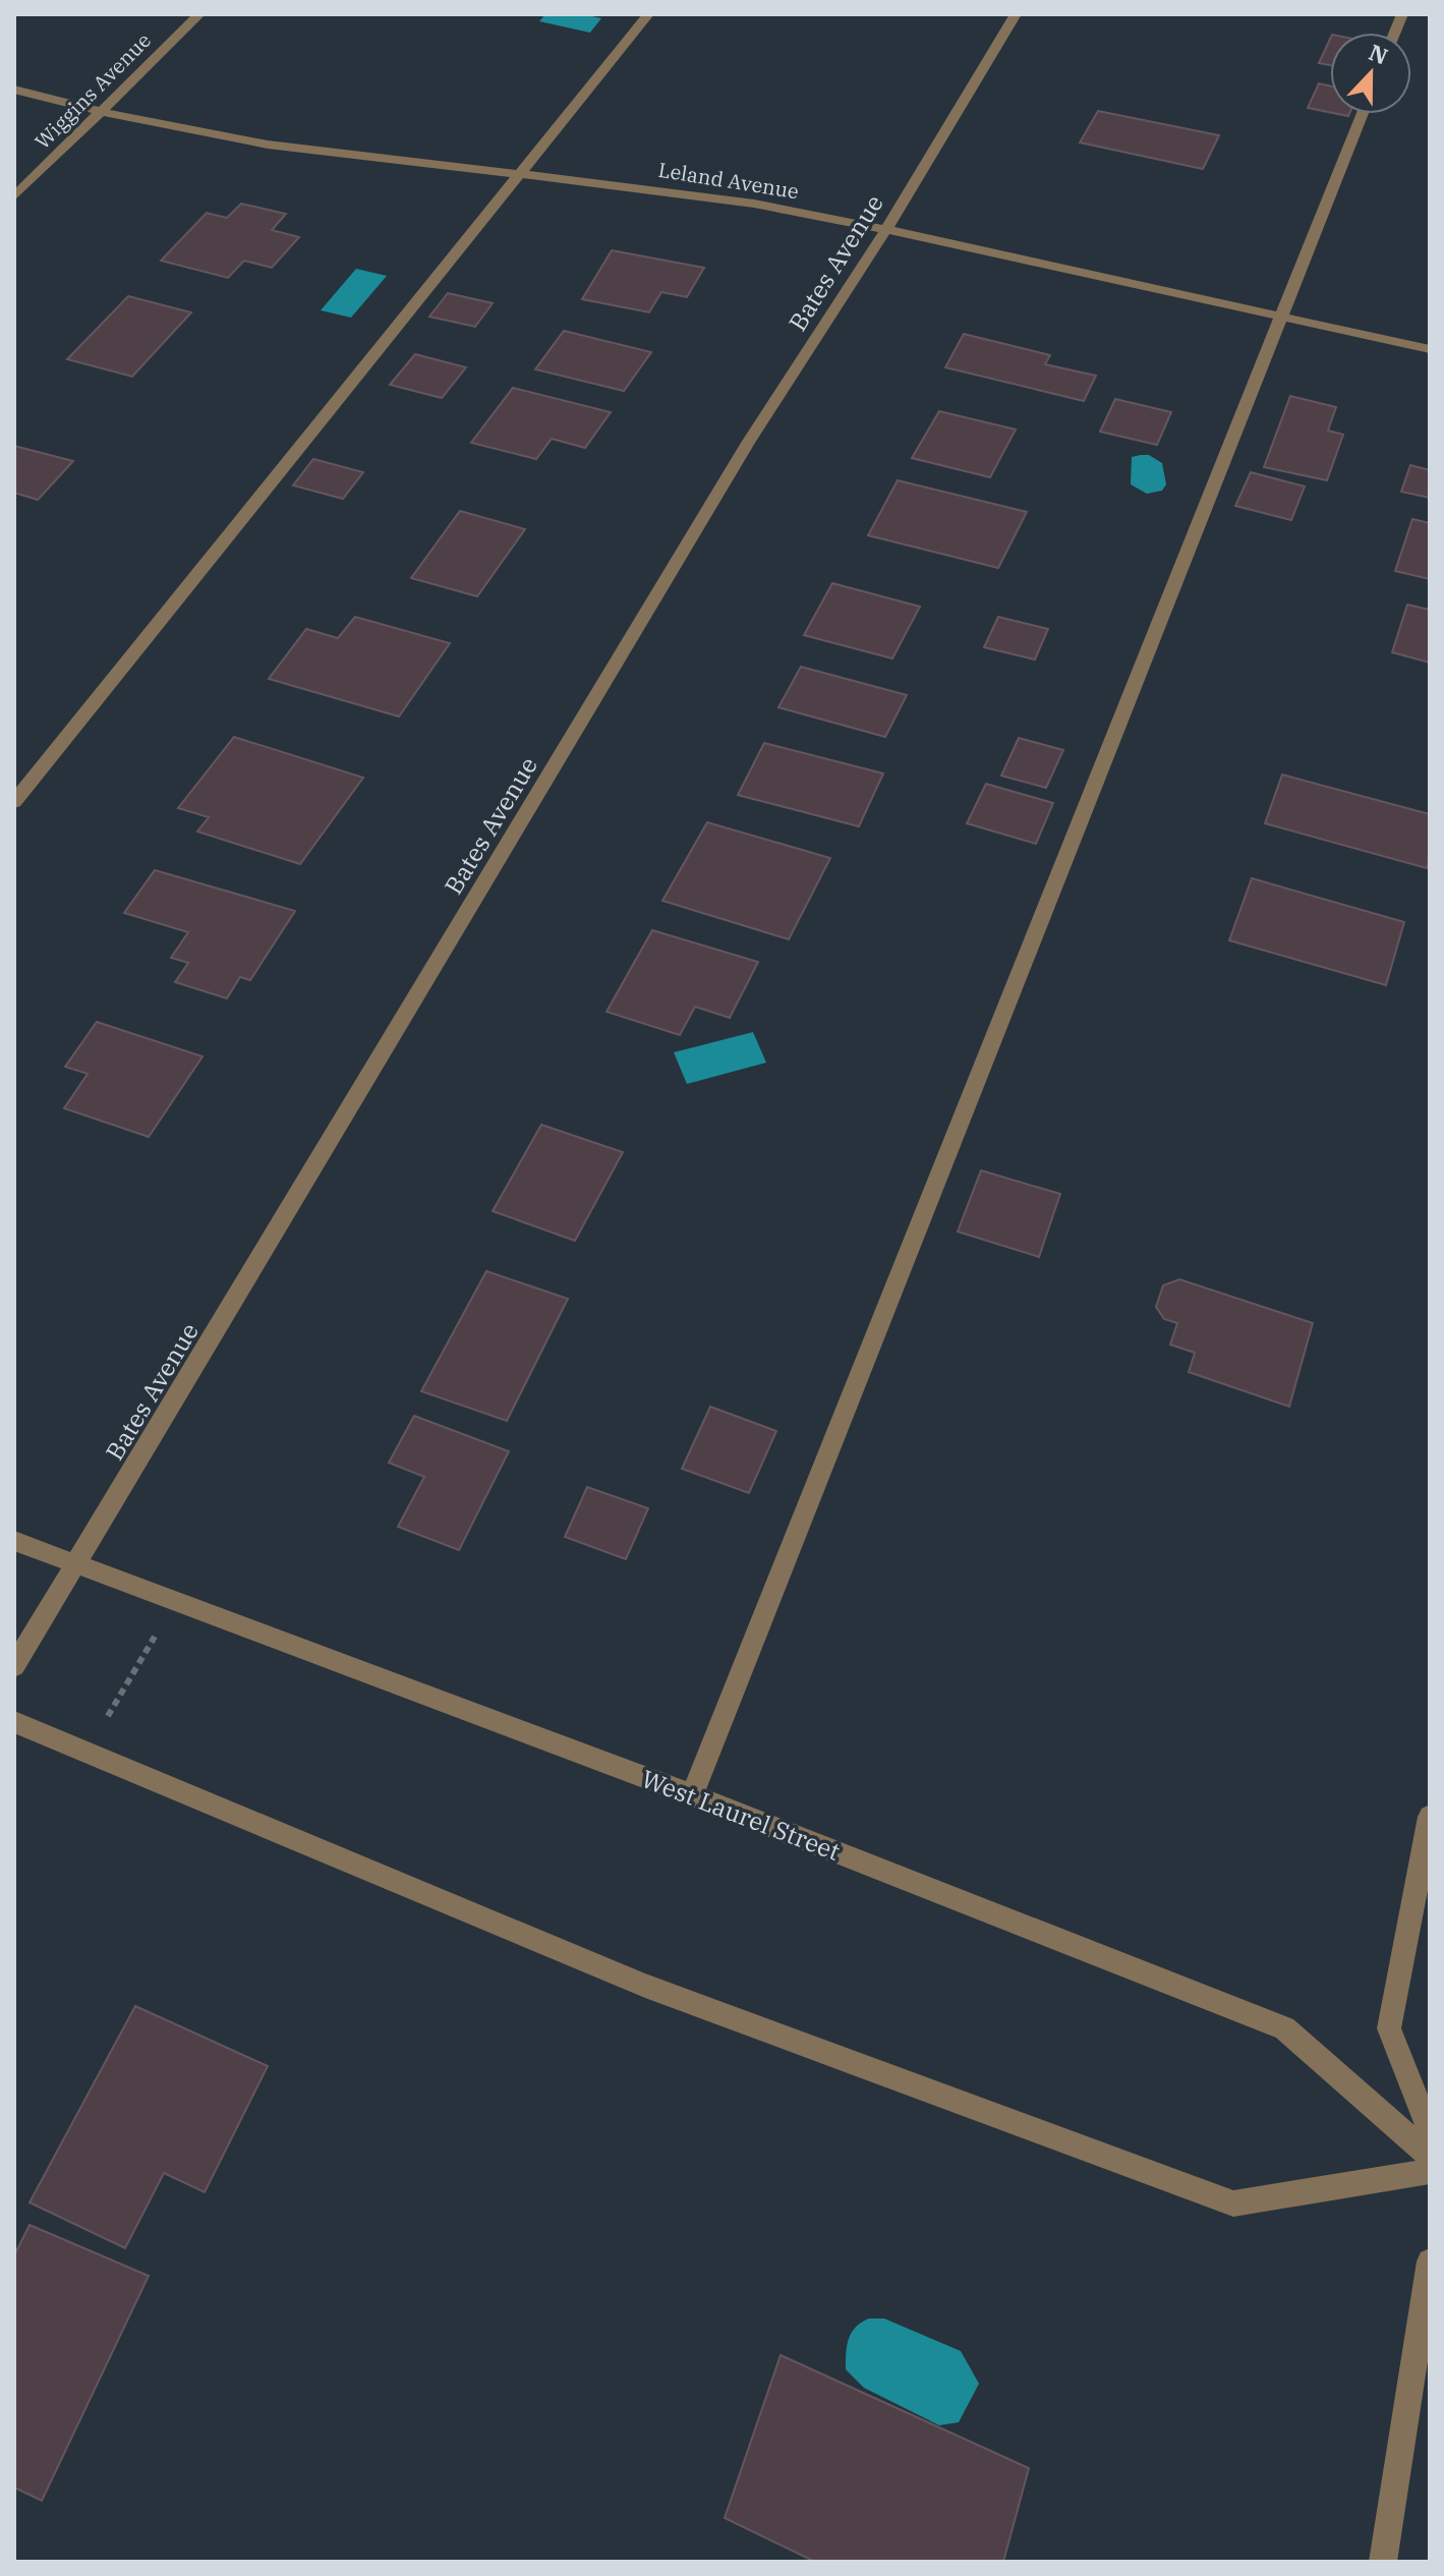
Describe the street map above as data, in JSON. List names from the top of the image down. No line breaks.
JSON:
{"streets":{"street":["Wiggins Avenue","Leland Avenue","Bates Avenue","West Laurel Street"]},"crossings":[["Wiggins Avenue","Leland Avenue"],["Leland Avenue","Bates Avenue"],["Bates Avenue","West Laurel Street"]],"north":"top"}
